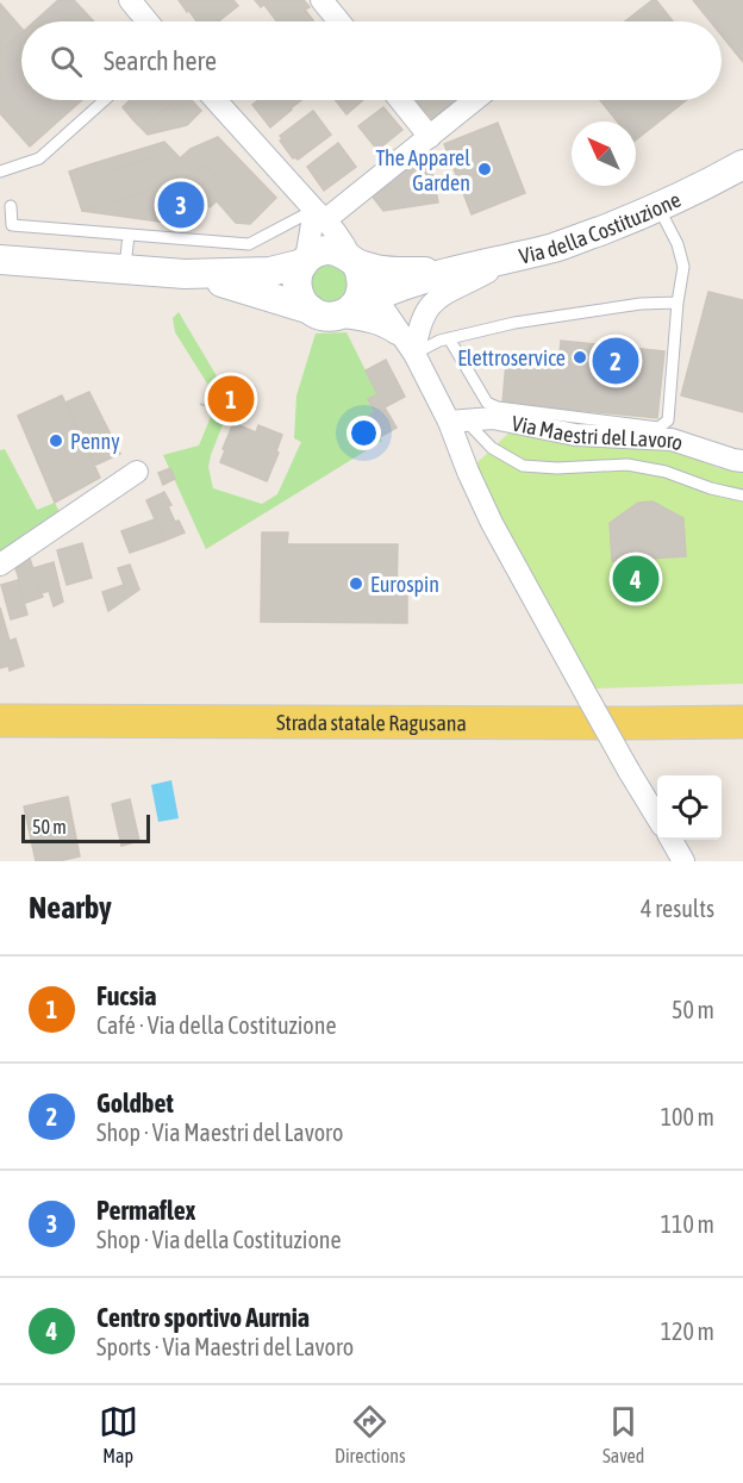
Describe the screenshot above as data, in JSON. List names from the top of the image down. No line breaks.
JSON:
{"streets":{"main road":["Via della Costituzione","Strada statale Ragusana"],"street":["Via Maestri del Lavoro"]},"places":["The Apparel Garden","Elettroservice","Penny","Eurospin"],"scale_bar":"50 m","north":"top left","page":{"search":"Search here","pins":["3","2","1","4"],"scale":"50 m","heading":["Nearby","4 results"],"list":[{"mark":"1","name":"Fucsia","note":"Café · Via della Costituzione","value":"50 m"},{"mark":"2","name":"Goldbet","note":"Shop · Via Maestri del Lavoro","value":"100 m"},{"mark":"3","name":"Permaflex","note":"Shop · Via della Costituzione","value":"110 m"},{"mark":"4","name":"Centro sportivo Aurnia","note":"Sports · Via Maestri del Lavoro","value":"120 m"}],"nav":["Map","Directions","Saved"]}}
